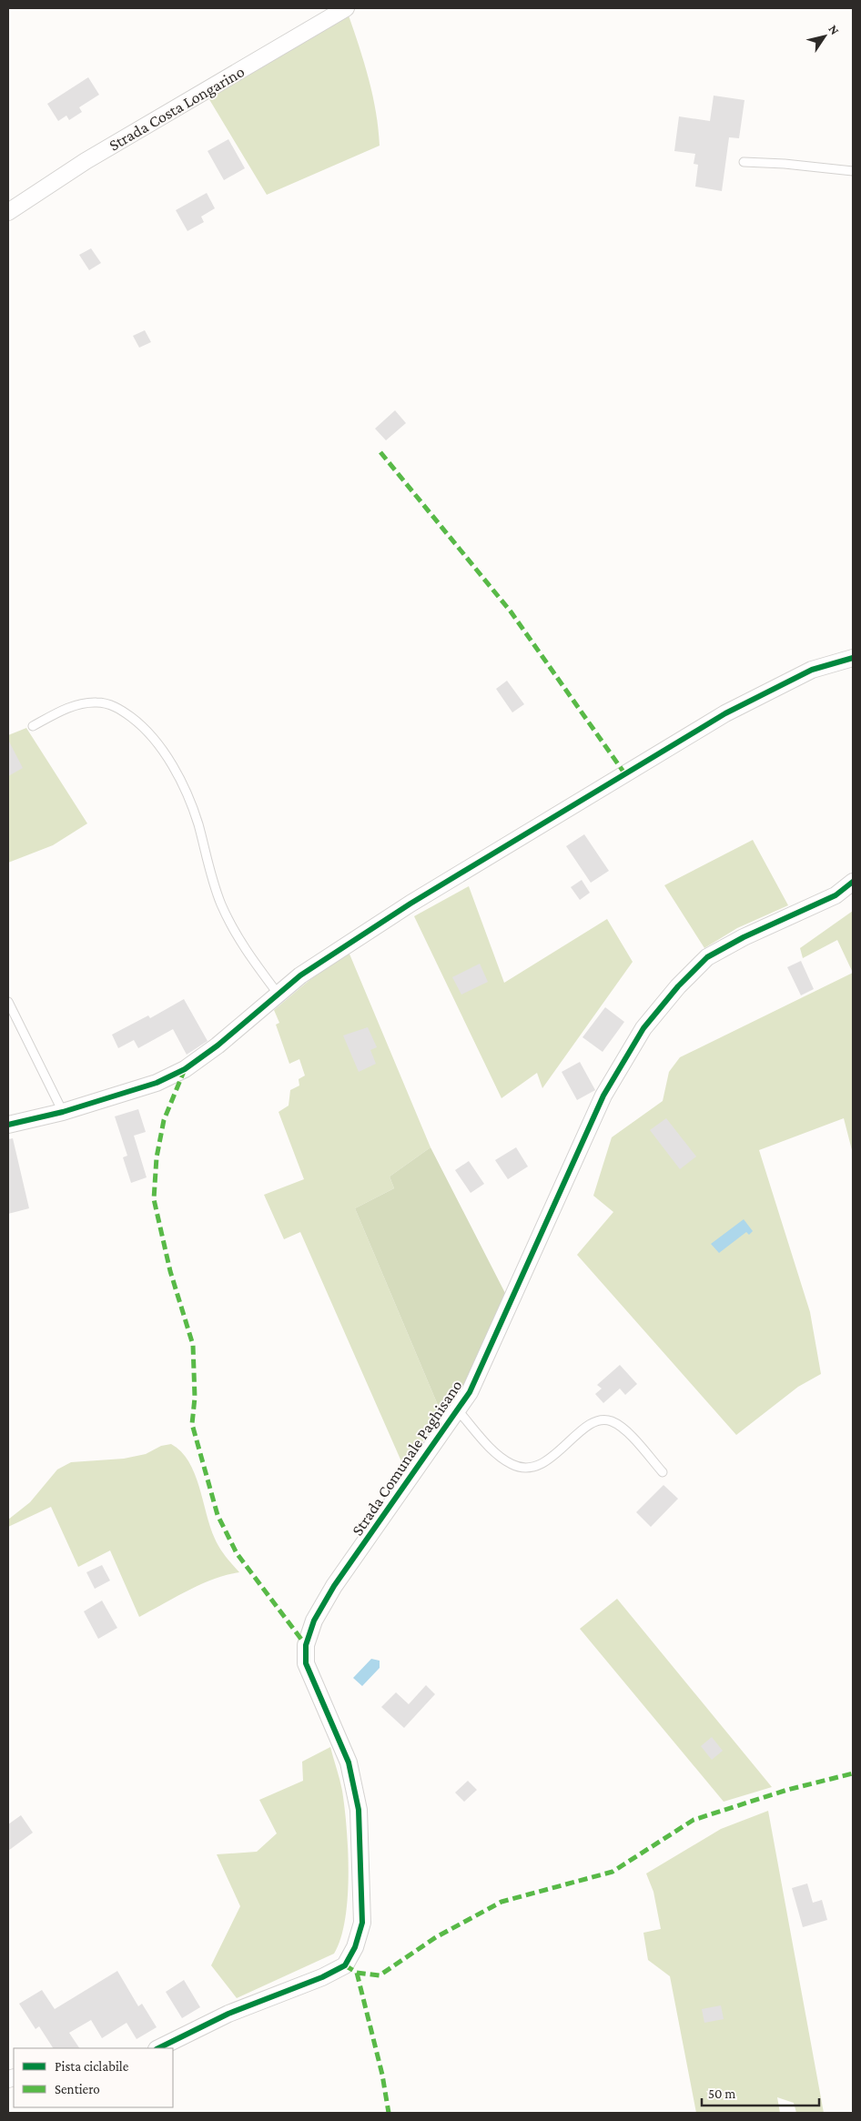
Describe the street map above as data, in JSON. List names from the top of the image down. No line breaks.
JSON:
{"streets":{"street":["Strada Costa Longarino","Strada Comunale Paghisano"]},"legend":["Pista ciclabile","Sentiero"],"scale_bar":"50 m","north":"top right"}
